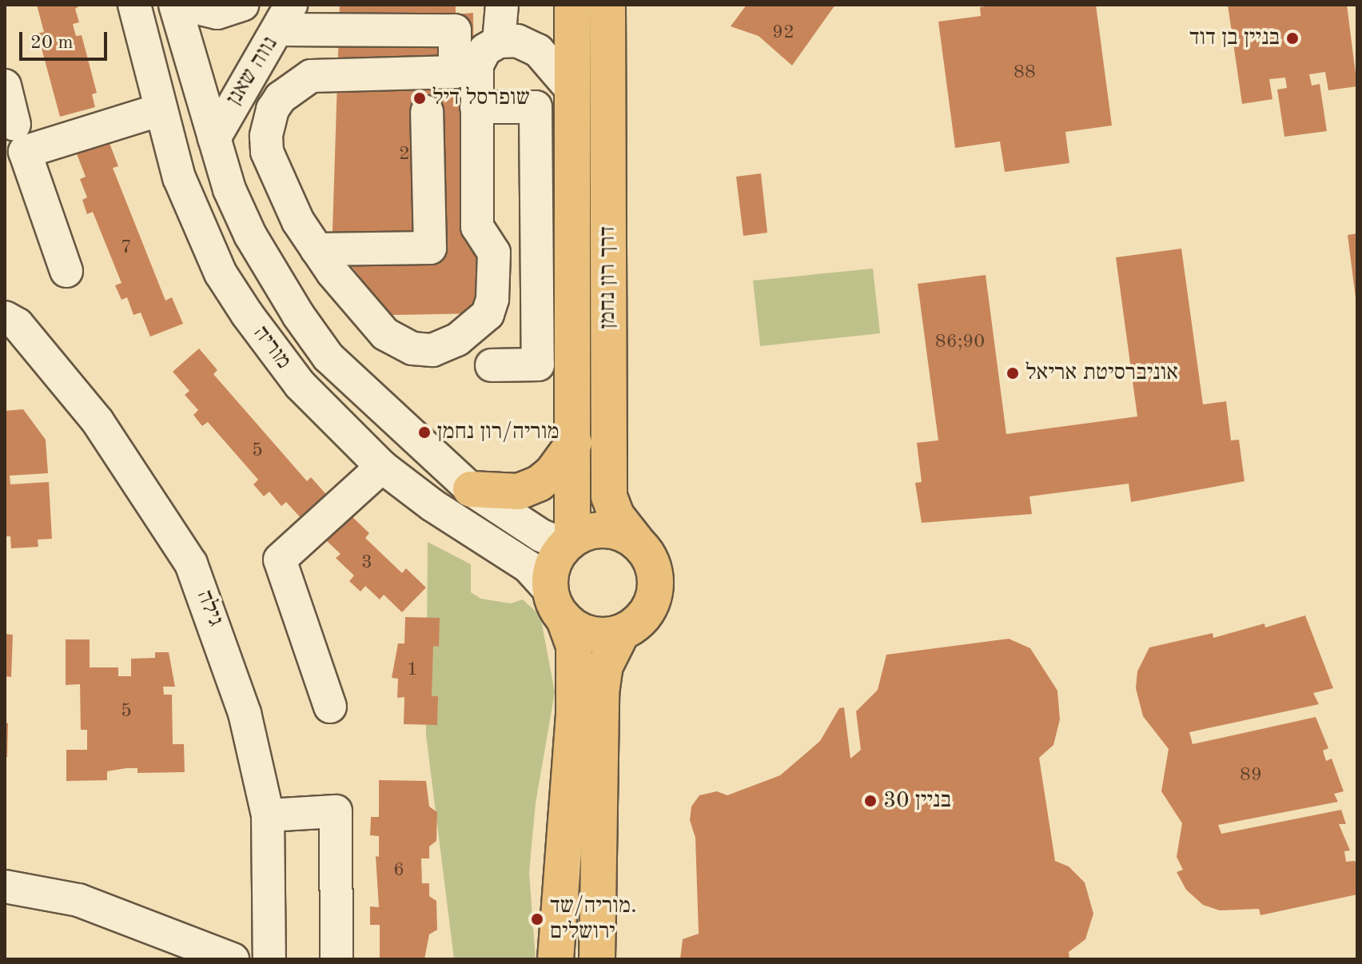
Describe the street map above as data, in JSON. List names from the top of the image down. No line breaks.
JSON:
{"streets":{"main road":["דרך רון נחמן"],"street":["נווה שאנן","מוריה","גילה"]},"crossings":[["נווה שאנן","מוריה"],["דרך רון נחמן","מוריה"]],"places":["בניין בן דוד","שופרסל דיל","אוניברסיטת אריאל","מוריה/רון נחמן","בניין 30","מוריה/שד. ירושלים"],"house_numbers":["92","88","2","7","86;90","5","3","1","5","89","6"],"scale_bar":"20 m"}
